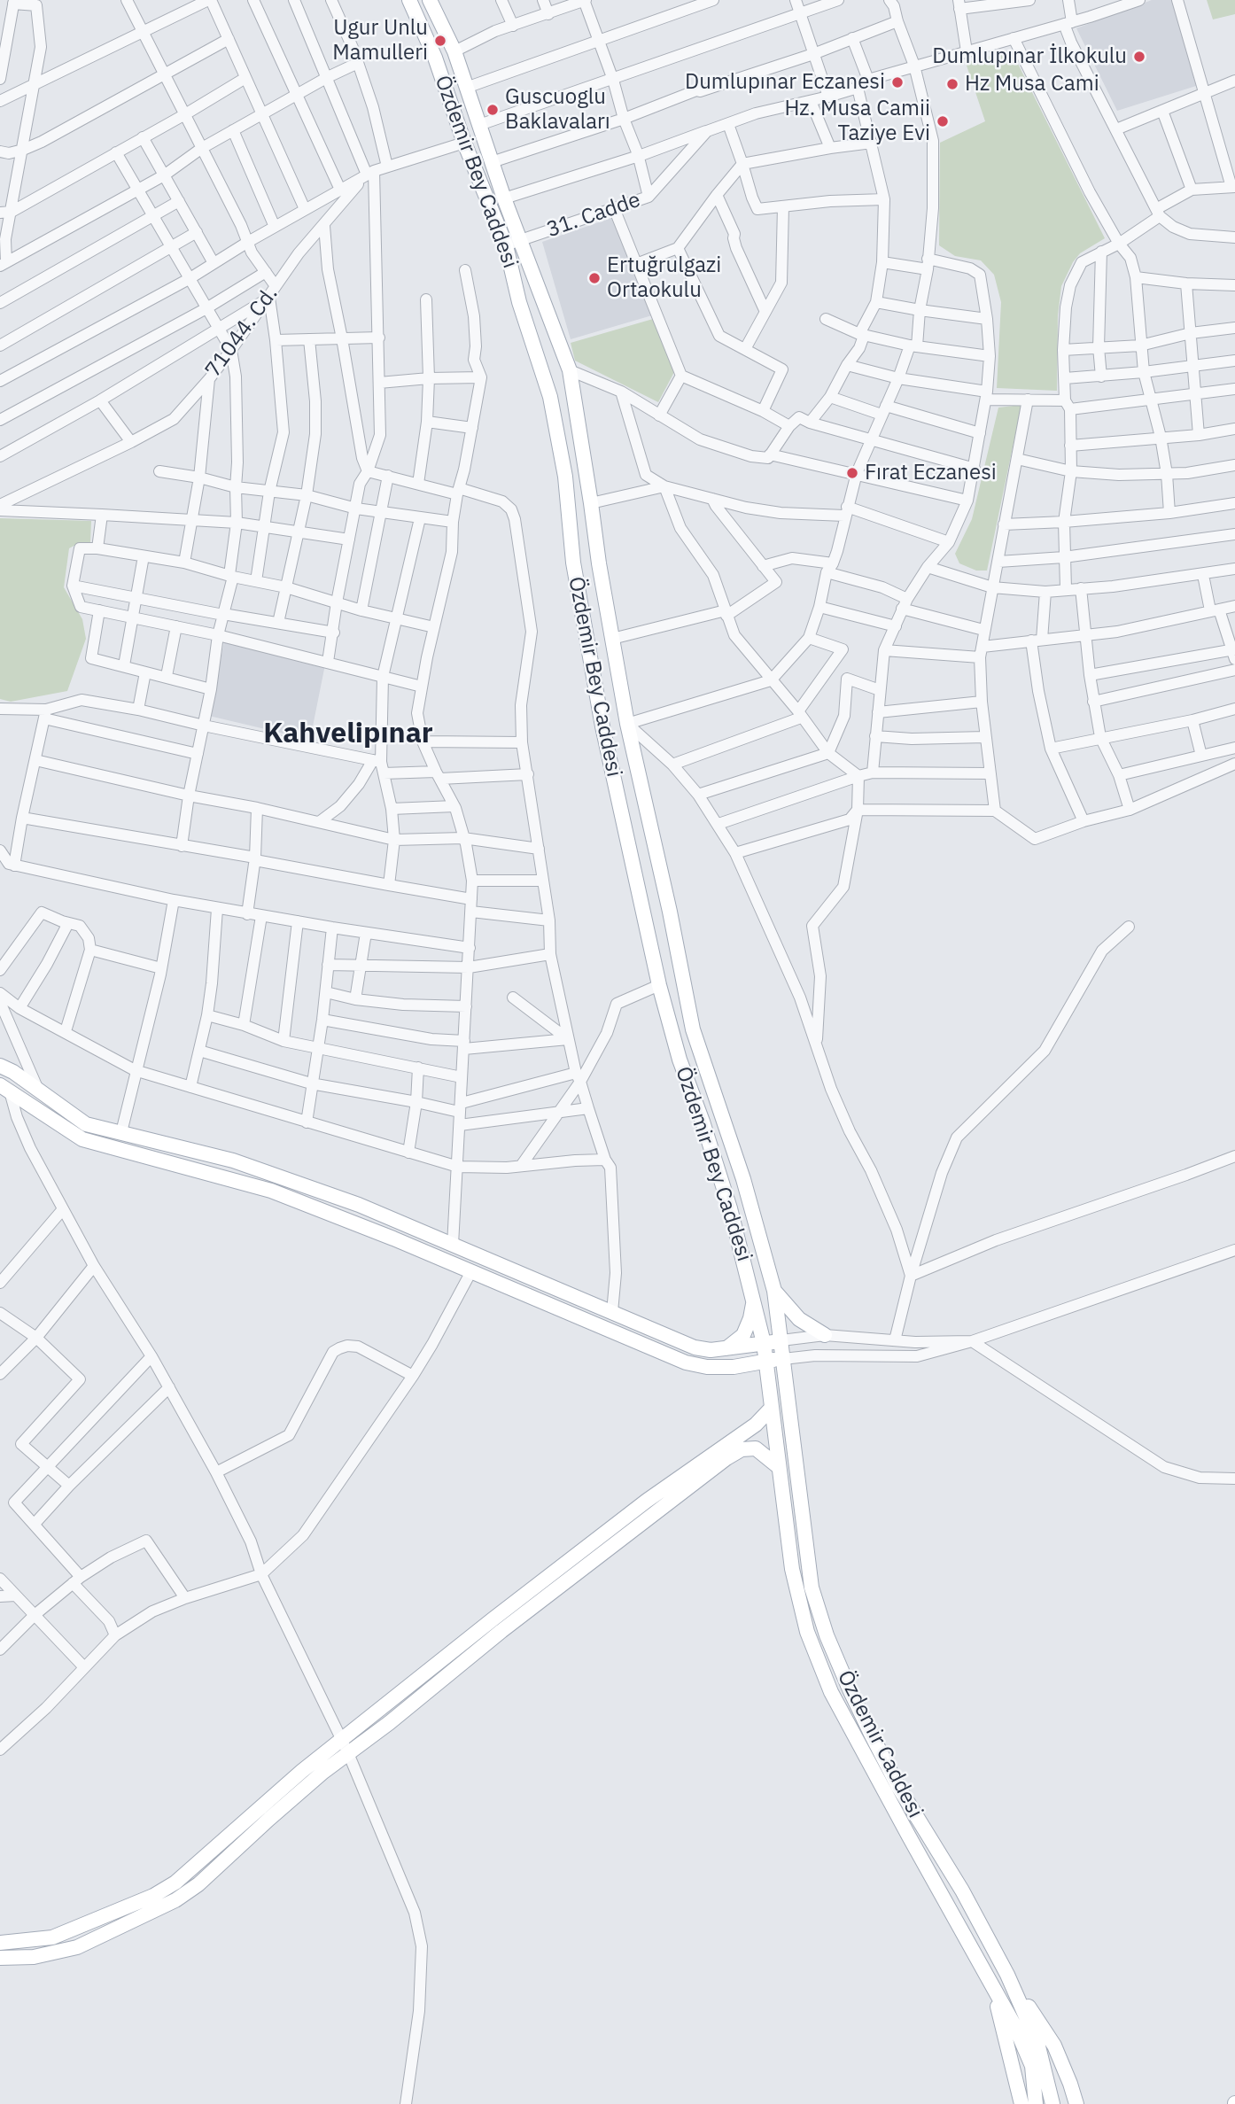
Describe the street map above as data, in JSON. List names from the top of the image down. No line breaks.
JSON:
{"streets":{"main road":["Özdemir Bey Caddesi","Özdemir Caddesi"],"street":["31. Cadde","71044. Cd."]},"crossings":[["Özdemir Bey Caddesi","31. Cadde"],["Özdemir Bey Caddesi","71044. Cd."],["Özdemir Bey Caddesi","Özdemir Caddesi"],["31. Cadde","Özdemir Caddesi"]],"districts":["Kahvelipınar"],"places":["Ugur Unlu Mamulleri","Dumlupınar İlkokulu","Dumlupınar Eczanesi","Hz Musa Cami","Guscuoglu Baklavaları","Hz. Musa Camii Taziye Evi","Ertuğrulgazi Ortaokulu","Fırat Eczanesi"]}
